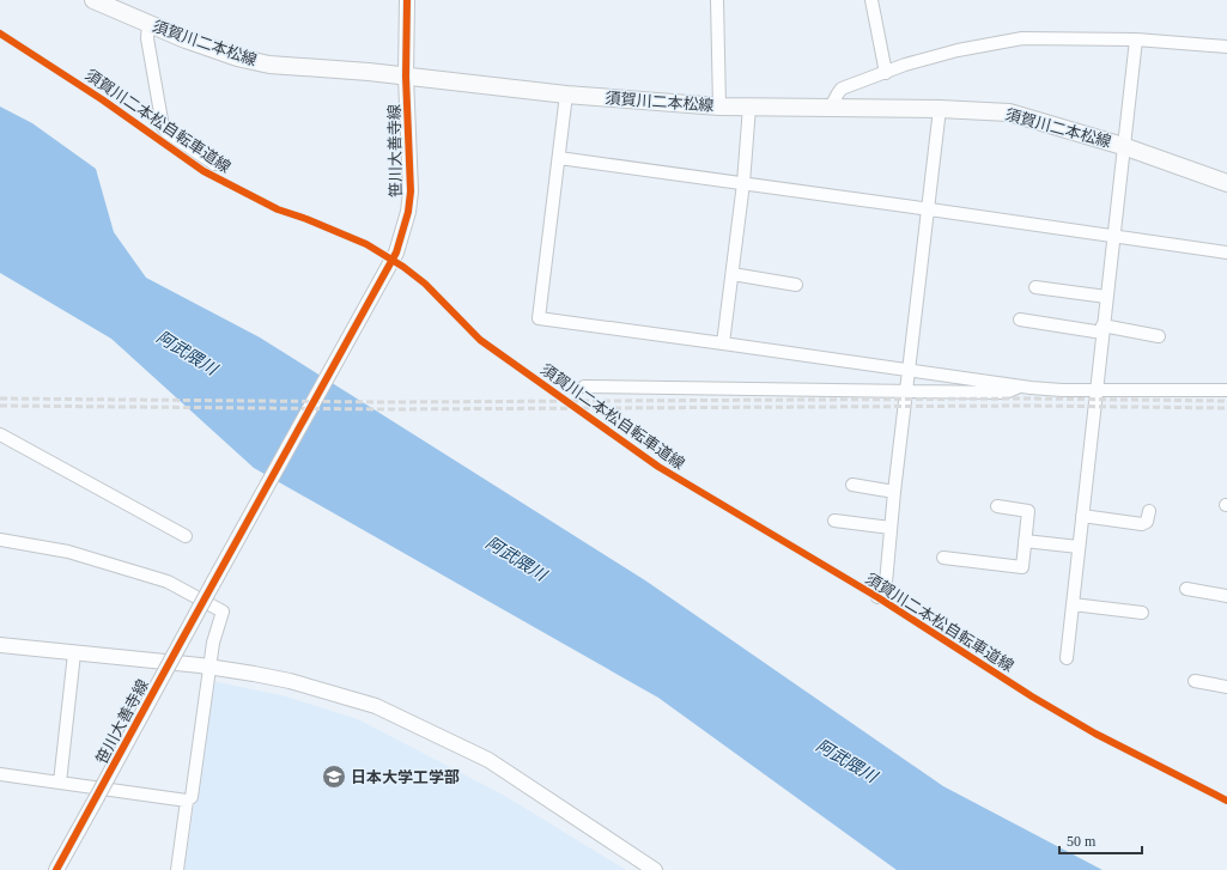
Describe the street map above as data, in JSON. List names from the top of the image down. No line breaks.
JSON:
{"streets":{"main road":["須賀川二本松線"],"street":["笹川大善寺線"],"cycle path":["須賀川二本松自転車道線"]},"crossings":[["須賀川二本松線","笹川大善寺線"]],"water":["阿武隈川"],"places":{"school or university":["日本大学工学部"]},"scale_bar":"50 m"}
